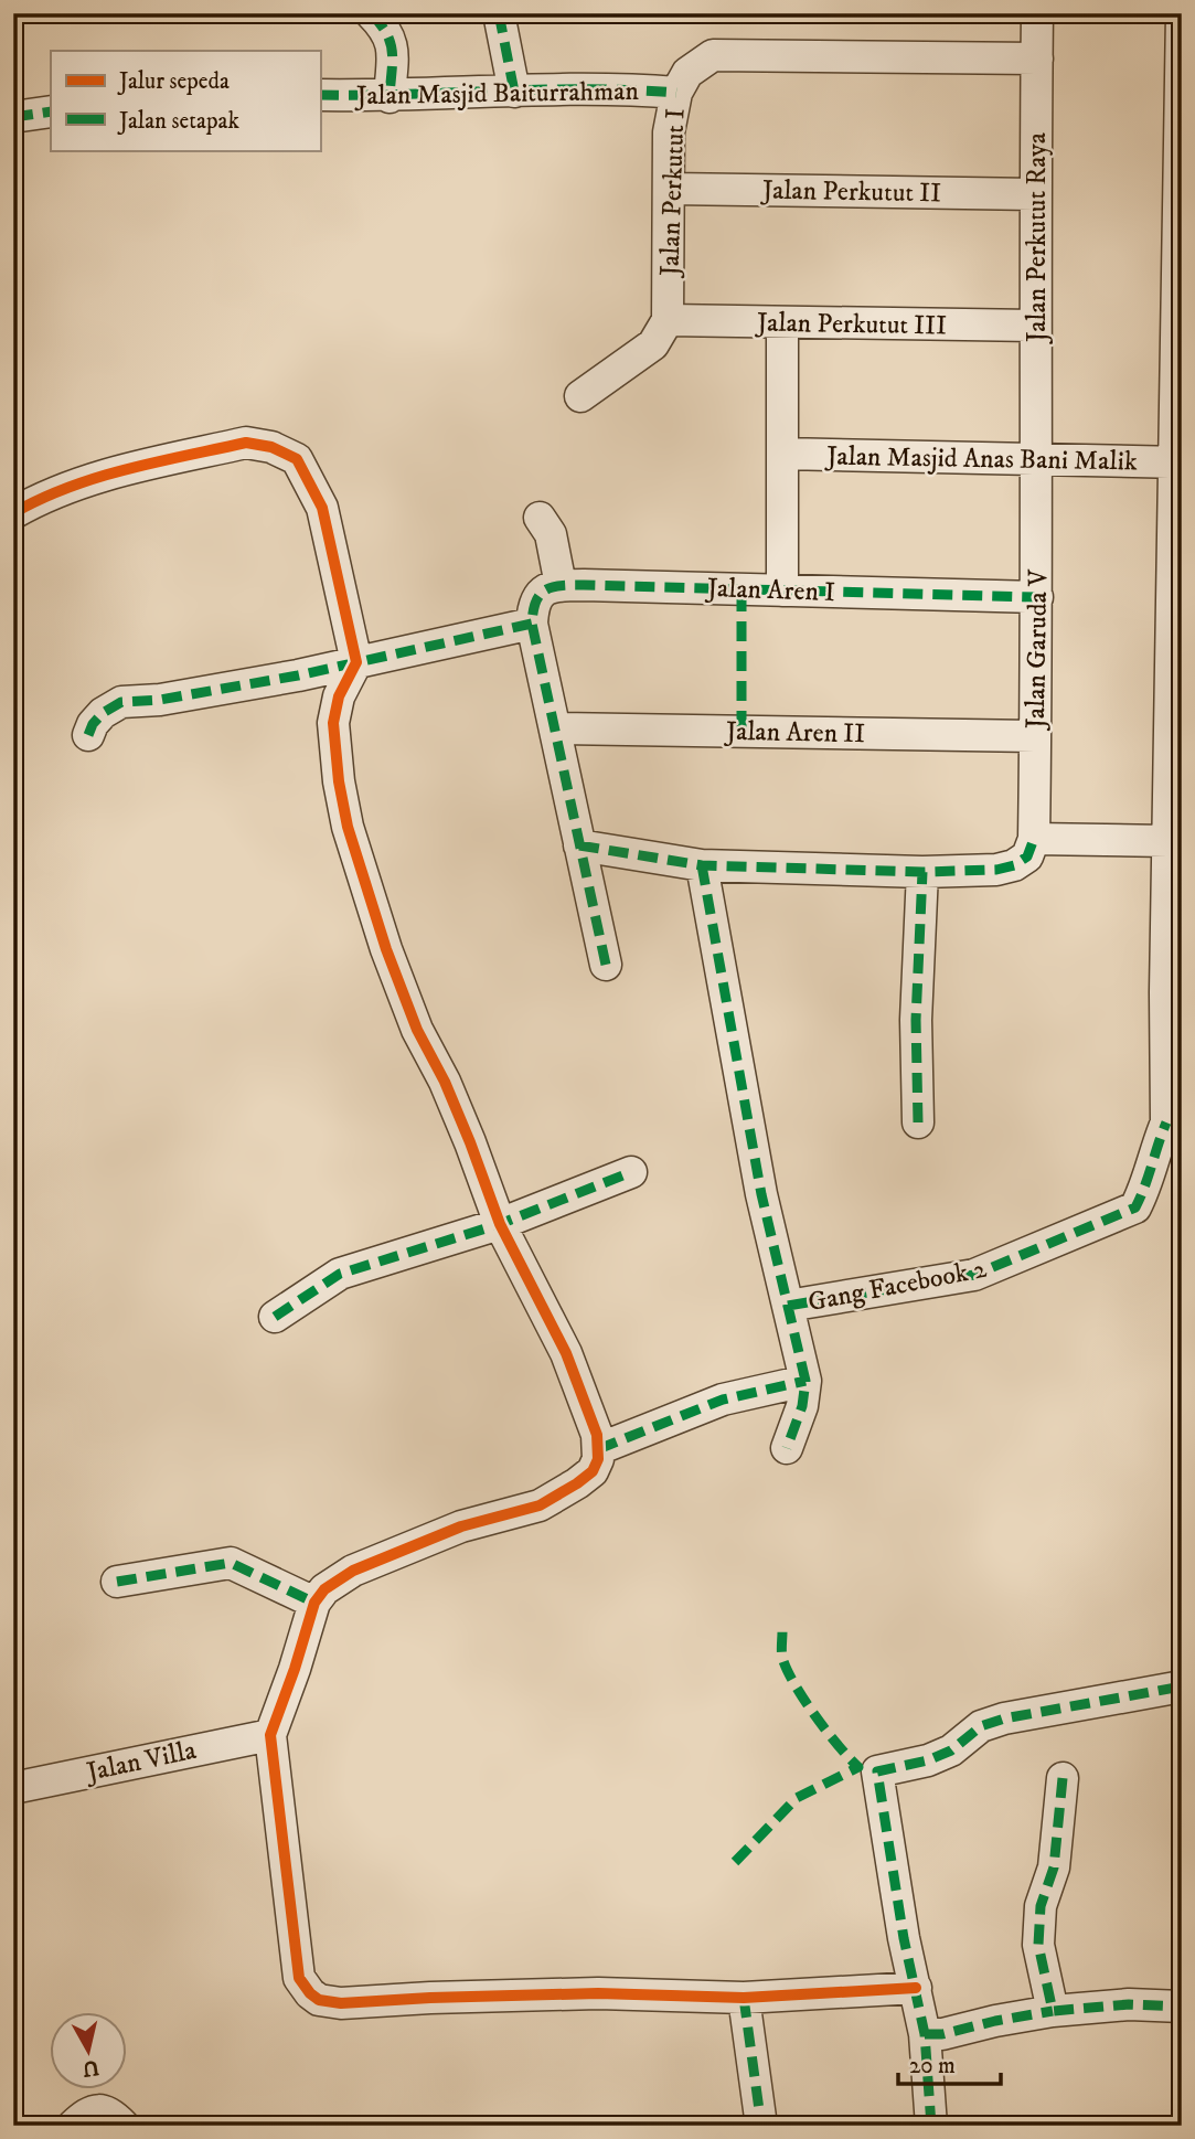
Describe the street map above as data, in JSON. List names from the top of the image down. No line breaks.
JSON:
{"streets":{"street":["Jalan Masjid Baiturrahman","Jalan Perkutut II","Jalan Perkutut I","Jalan Perkutut Raya","Jalan Perkutut III","Jalan Masjid Anas Bani Malik","Jalan Aren I","Jalan Garuda V","Jalan Aren II","Gang Facebook 2","Jalan Villa"]},"crossings":[["Jalan Masjid Baiturrahman","Jalan Perkutut I"],["Jalan Perkutut II","Jalan Perkutut I"],["Jalan Perkutut II","Jalan Perkutut Raya"],["Jalan Perkutut I","Jalan Perkutut Raya"],["Jalan Perkutut I","Jalan Perkutut III"],["Jalan Perkutut Raya","Jalan Perkutut III"],["Jalan Perkutut Raya","Jalan Masjid Anas Bani Malik"],["Jalan Perkutut Raya","Jalan Garuda V"],["Jalan Masjid Anas Bani Malik","Jalan Garuda V"],["Jalan Aren I","Jalan Garuda V"],["Jalan Garuda V","Jalan Aren II"]],"legend":["Jalur sepeda","Jalan setapak"],"scale_bar":"20 m","north":"bottom"}
